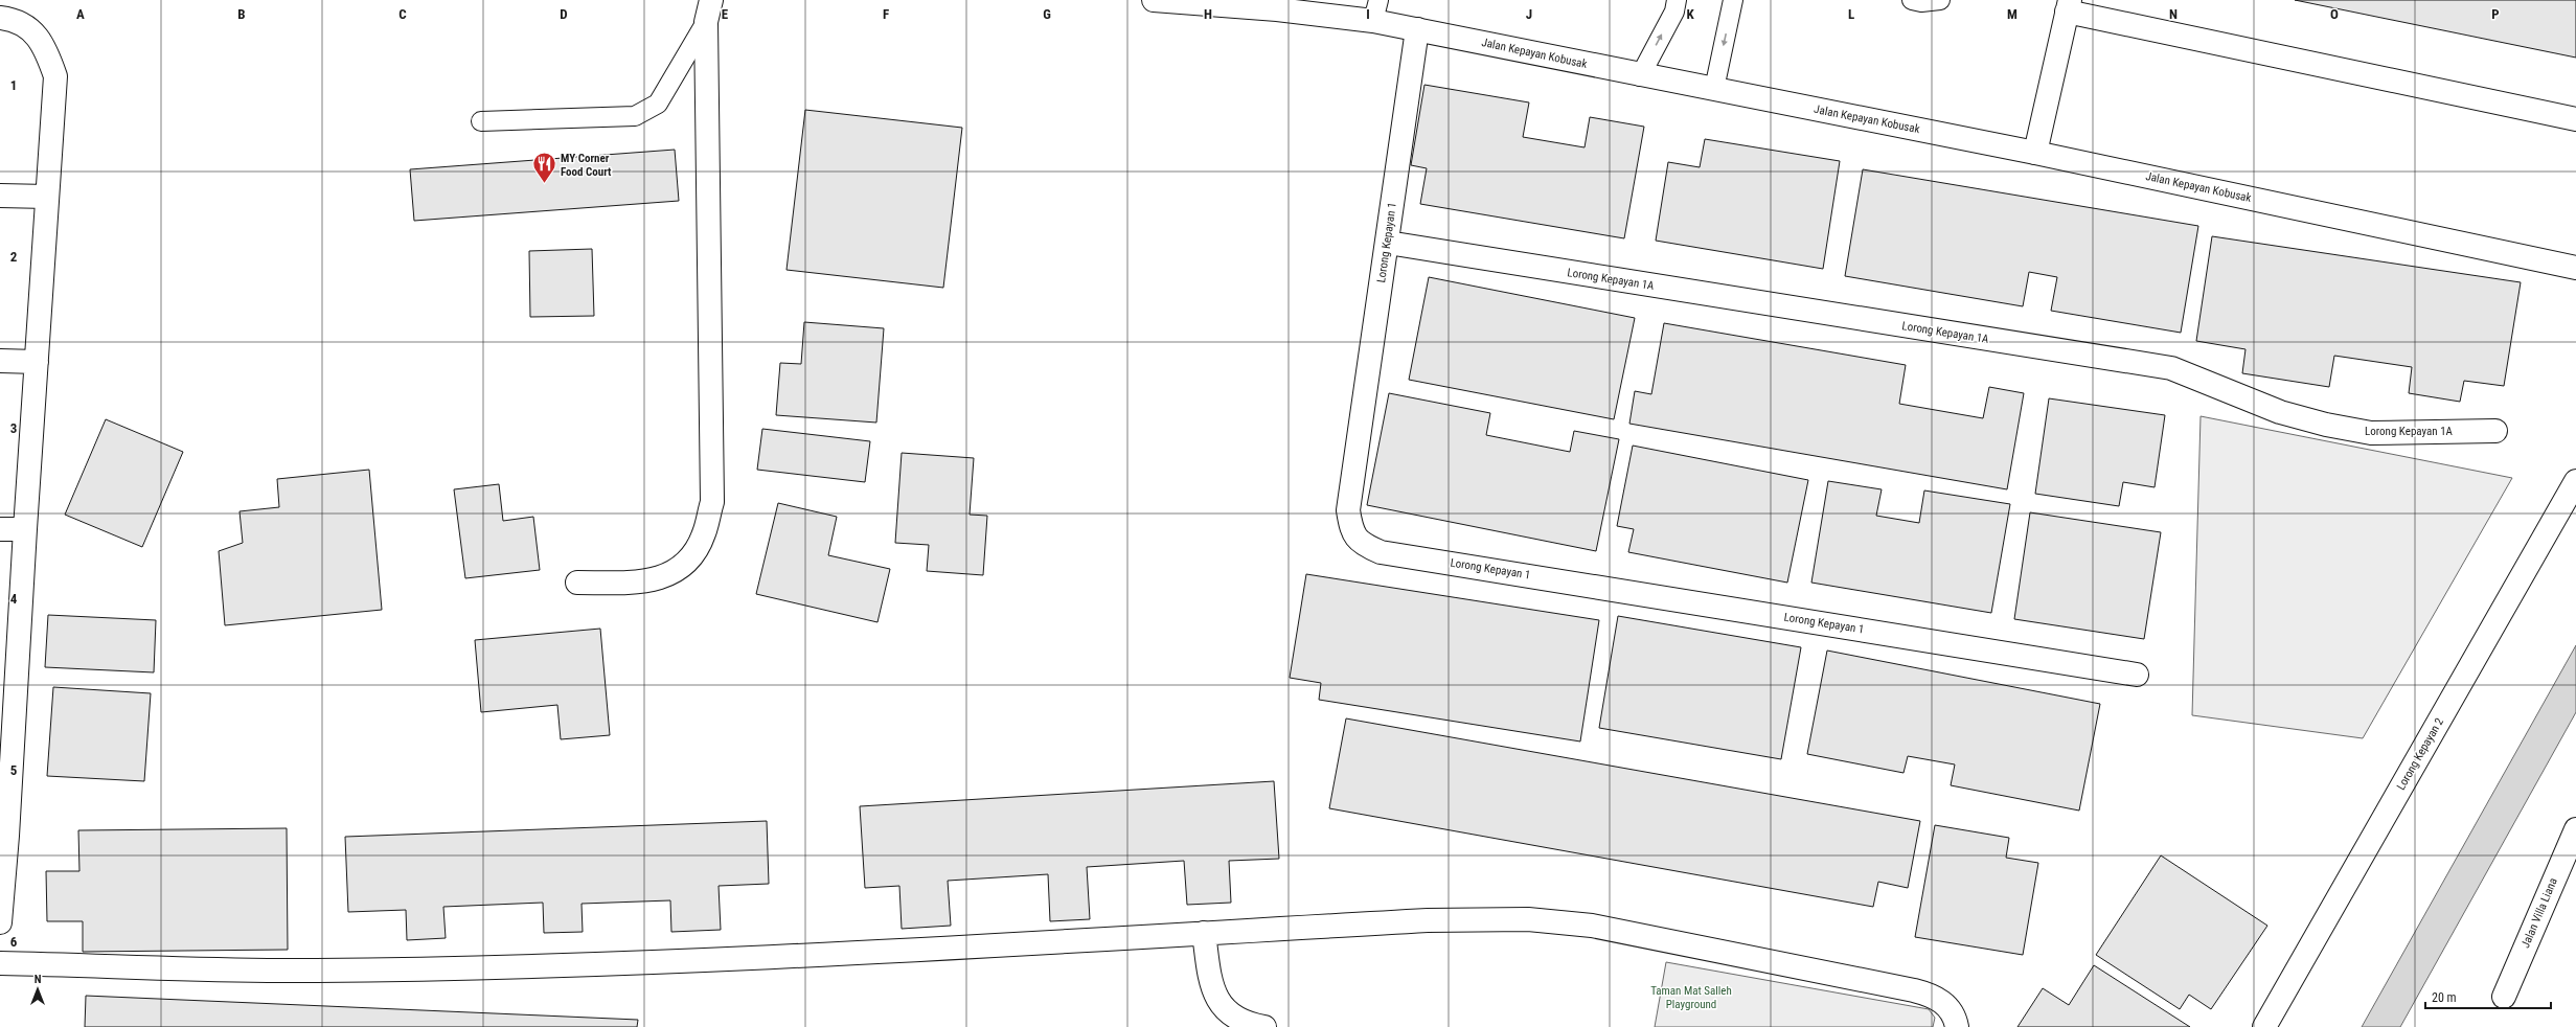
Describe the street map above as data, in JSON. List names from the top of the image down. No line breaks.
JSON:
{"streets":{"street":["Jalan Kepayan Kobusak","Lorong Kepayan 1","Lorong Kepayan 1A","Lorong Kepayan 2","Jalan Villa Liana"]},"crossings":[["Jalan Kepayan Kobusak","Lorong Kepayan 1"],["Lorong Kepayan 1","Lorong Kepayan 1A"]],"parks":["Taman Mat Salleh Playground"],"places":{"restaurant":["MY Corner Food Court"]},"scale_bar":"20 m","north":"top","grid":{"columns":["A","B","C","D","E","F","G","H","I","J","K","L","M","N","O","P"],"rows":["1","2","3","4","5","6"]}}
